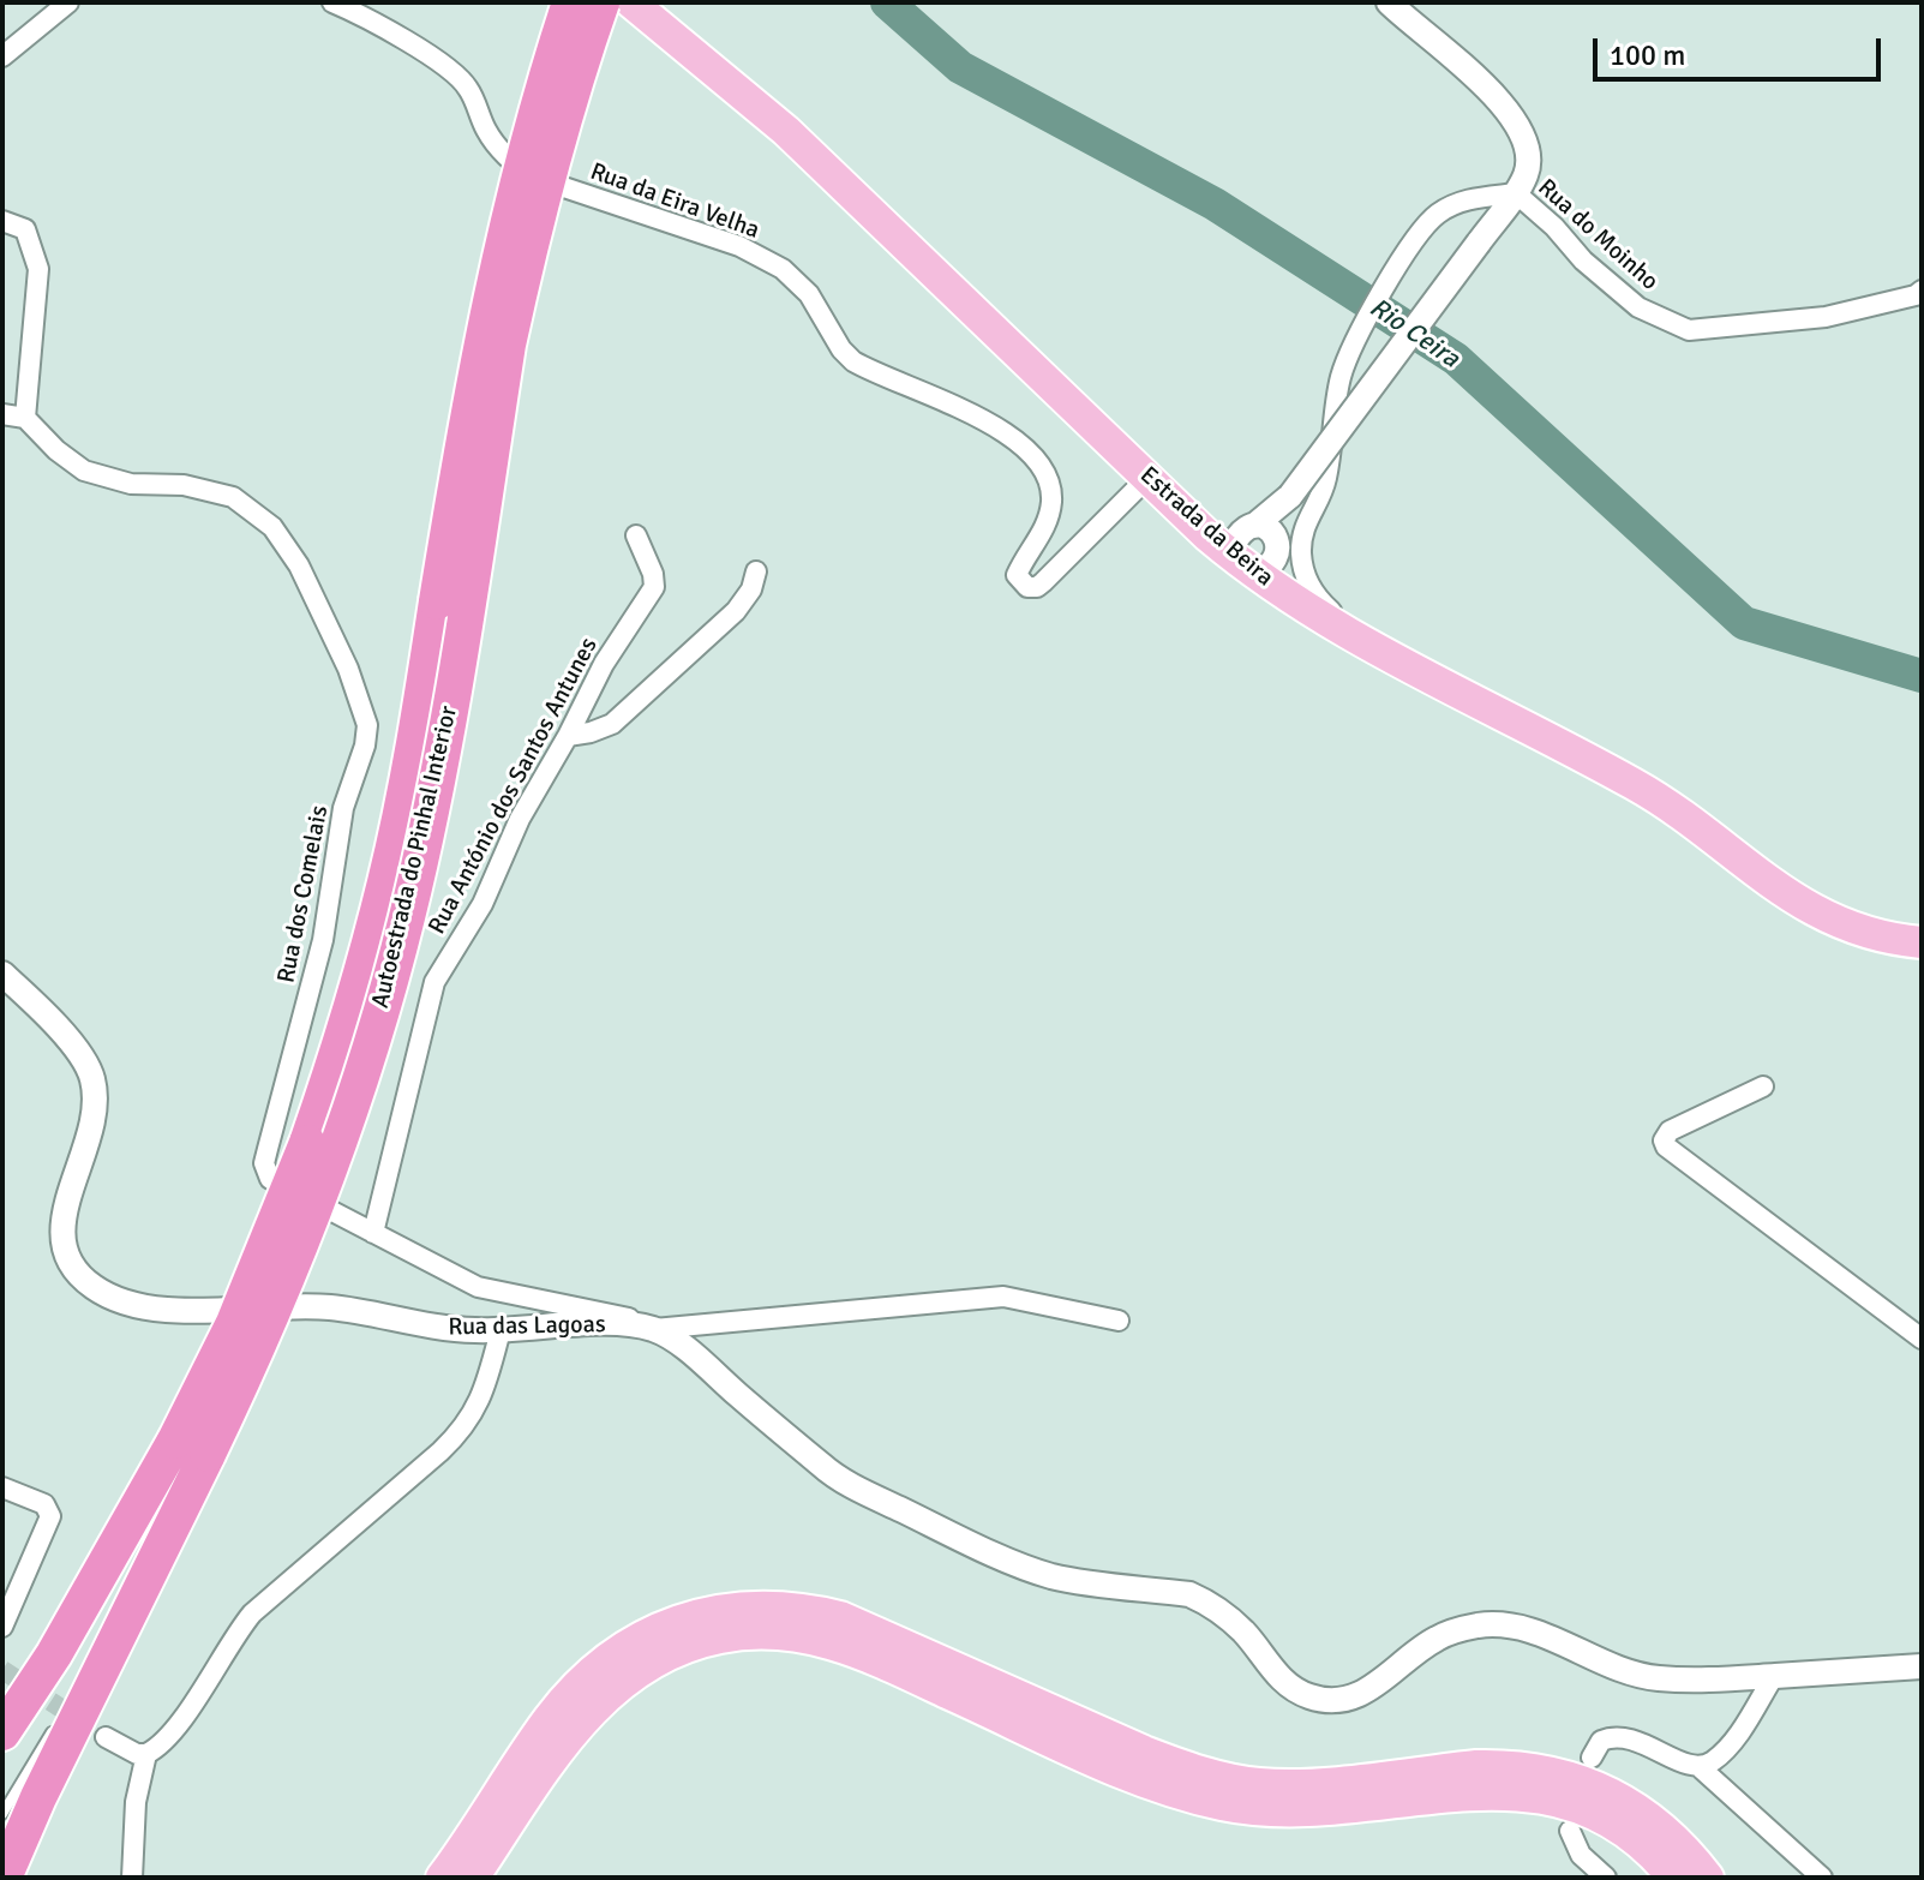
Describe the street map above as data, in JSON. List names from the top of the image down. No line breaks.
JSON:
{"streets":{"highway":["Autoestrada do Pinhal Interior"],"main road":["Estrada da Beira"],"street":["Rua da Eira Velha","Rua do Moinho","Rua António dos Santos Antunes","Rua dos Comelais","Rua das Lagoas"]},"crossings":[["Rua da Eira Velha","Estrada da Beira"],["Rua do Moinho","Estrada da Beira"],["Rua António dos Santos Antunes","Rua dos Comelais"],["Rua dos Comelais","Rua das Lagoas"]],"water":["Rio Ceira"],"scale_bar":"100 m"}
